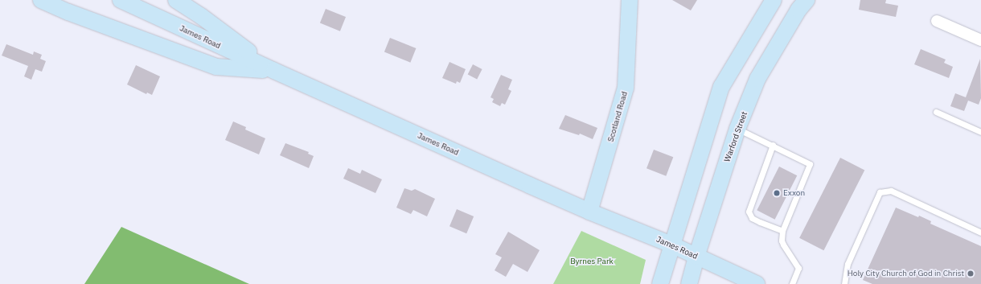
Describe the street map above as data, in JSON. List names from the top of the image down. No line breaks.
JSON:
{"streets":{"main road":["James Road","Scotland Road","Warford Street"]},"crossings":[["James Road","Scotland Road"],["James Road","Warford Street"]],"parks":["Byrnes Park"],"places":["Exxon","Holy City Church of God in Christ"]}
